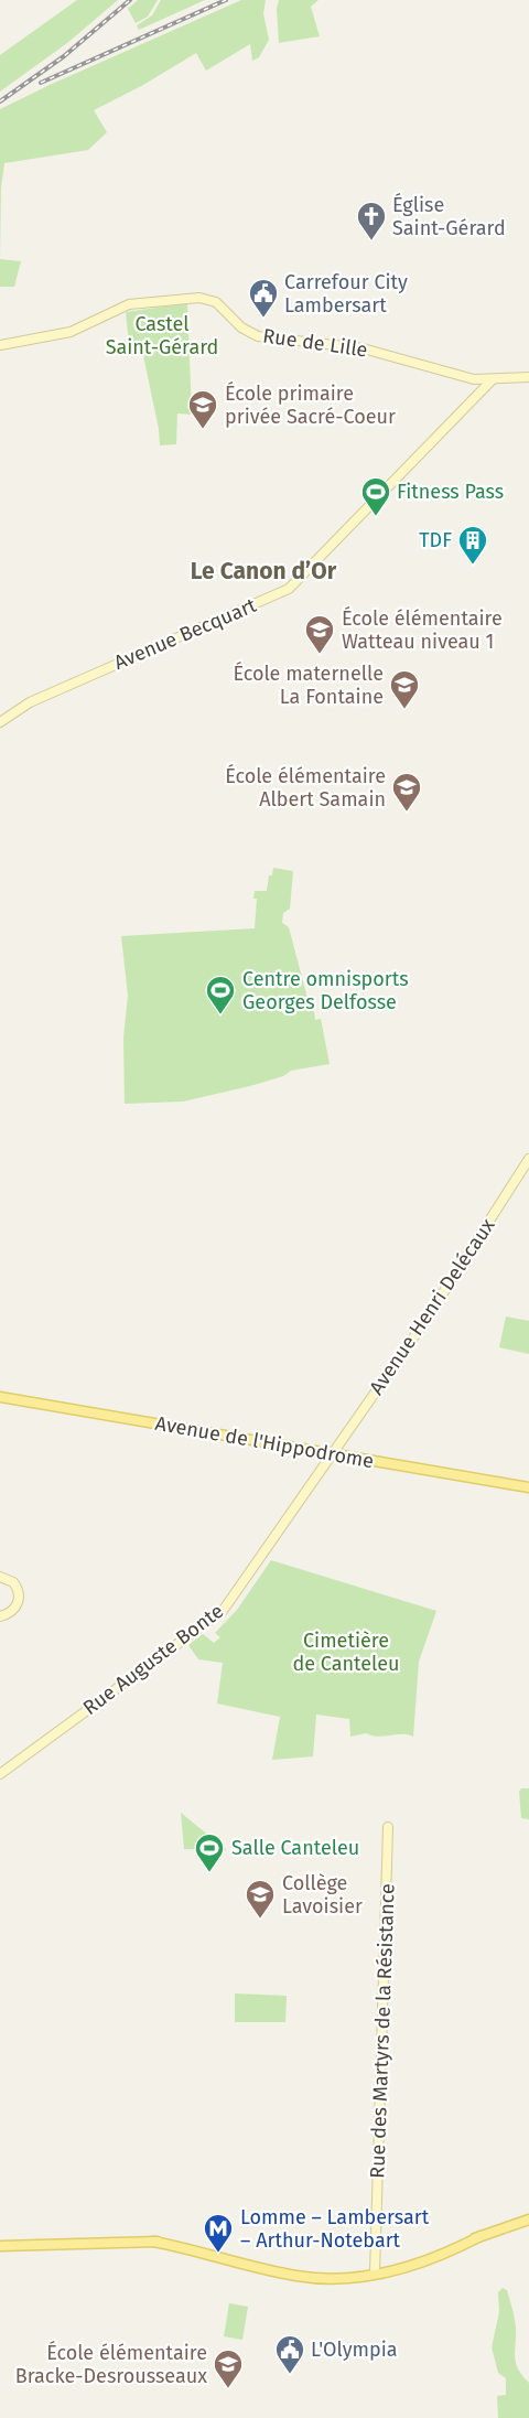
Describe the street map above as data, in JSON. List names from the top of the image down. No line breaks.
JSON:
{"streets":{"main road":["Avenue de l'Hippodrome"],"street":["Rue de Lille","Avenue Becquart","Avenue Henri Delécaux","Rue Auguste Bonte","Rue des Martyrs de la Résistance"]},"crossings":[["Rue de Lille","Avenue Becquart"],["Avenue Henri Delécaux","Avenue de l'Hippodrome"],["Avenue Henri Delécaux","Rue Auguste Bonte"],["Avenue de l'Hippodrome","Rue Auguste Bonte"]],"districts":["Le Canon d’Or"],"parks":["Castel Saint-Gérard","Cimetière de Canteleu"],"places":{"church":["Église Saint-Gérard"],"public building":["Carrefour City Lambersart","L'Olympia"],"school or university":["École primaire privée Sacré-Coeur","École élémentaire Watteau niveau 1","École maternelle La Fontaine","École élémentaire Albert Samain","Collège Lavoisier","École élémentaire Bracke-Desrousseaux"],"sports":["Fitness Pass","Centre omnisports Georges Delfosse","Salle Canteleu"],"building":["TDF"],"metro station":["Lomme – Lambersart – Arthur-Notebart"]}}
